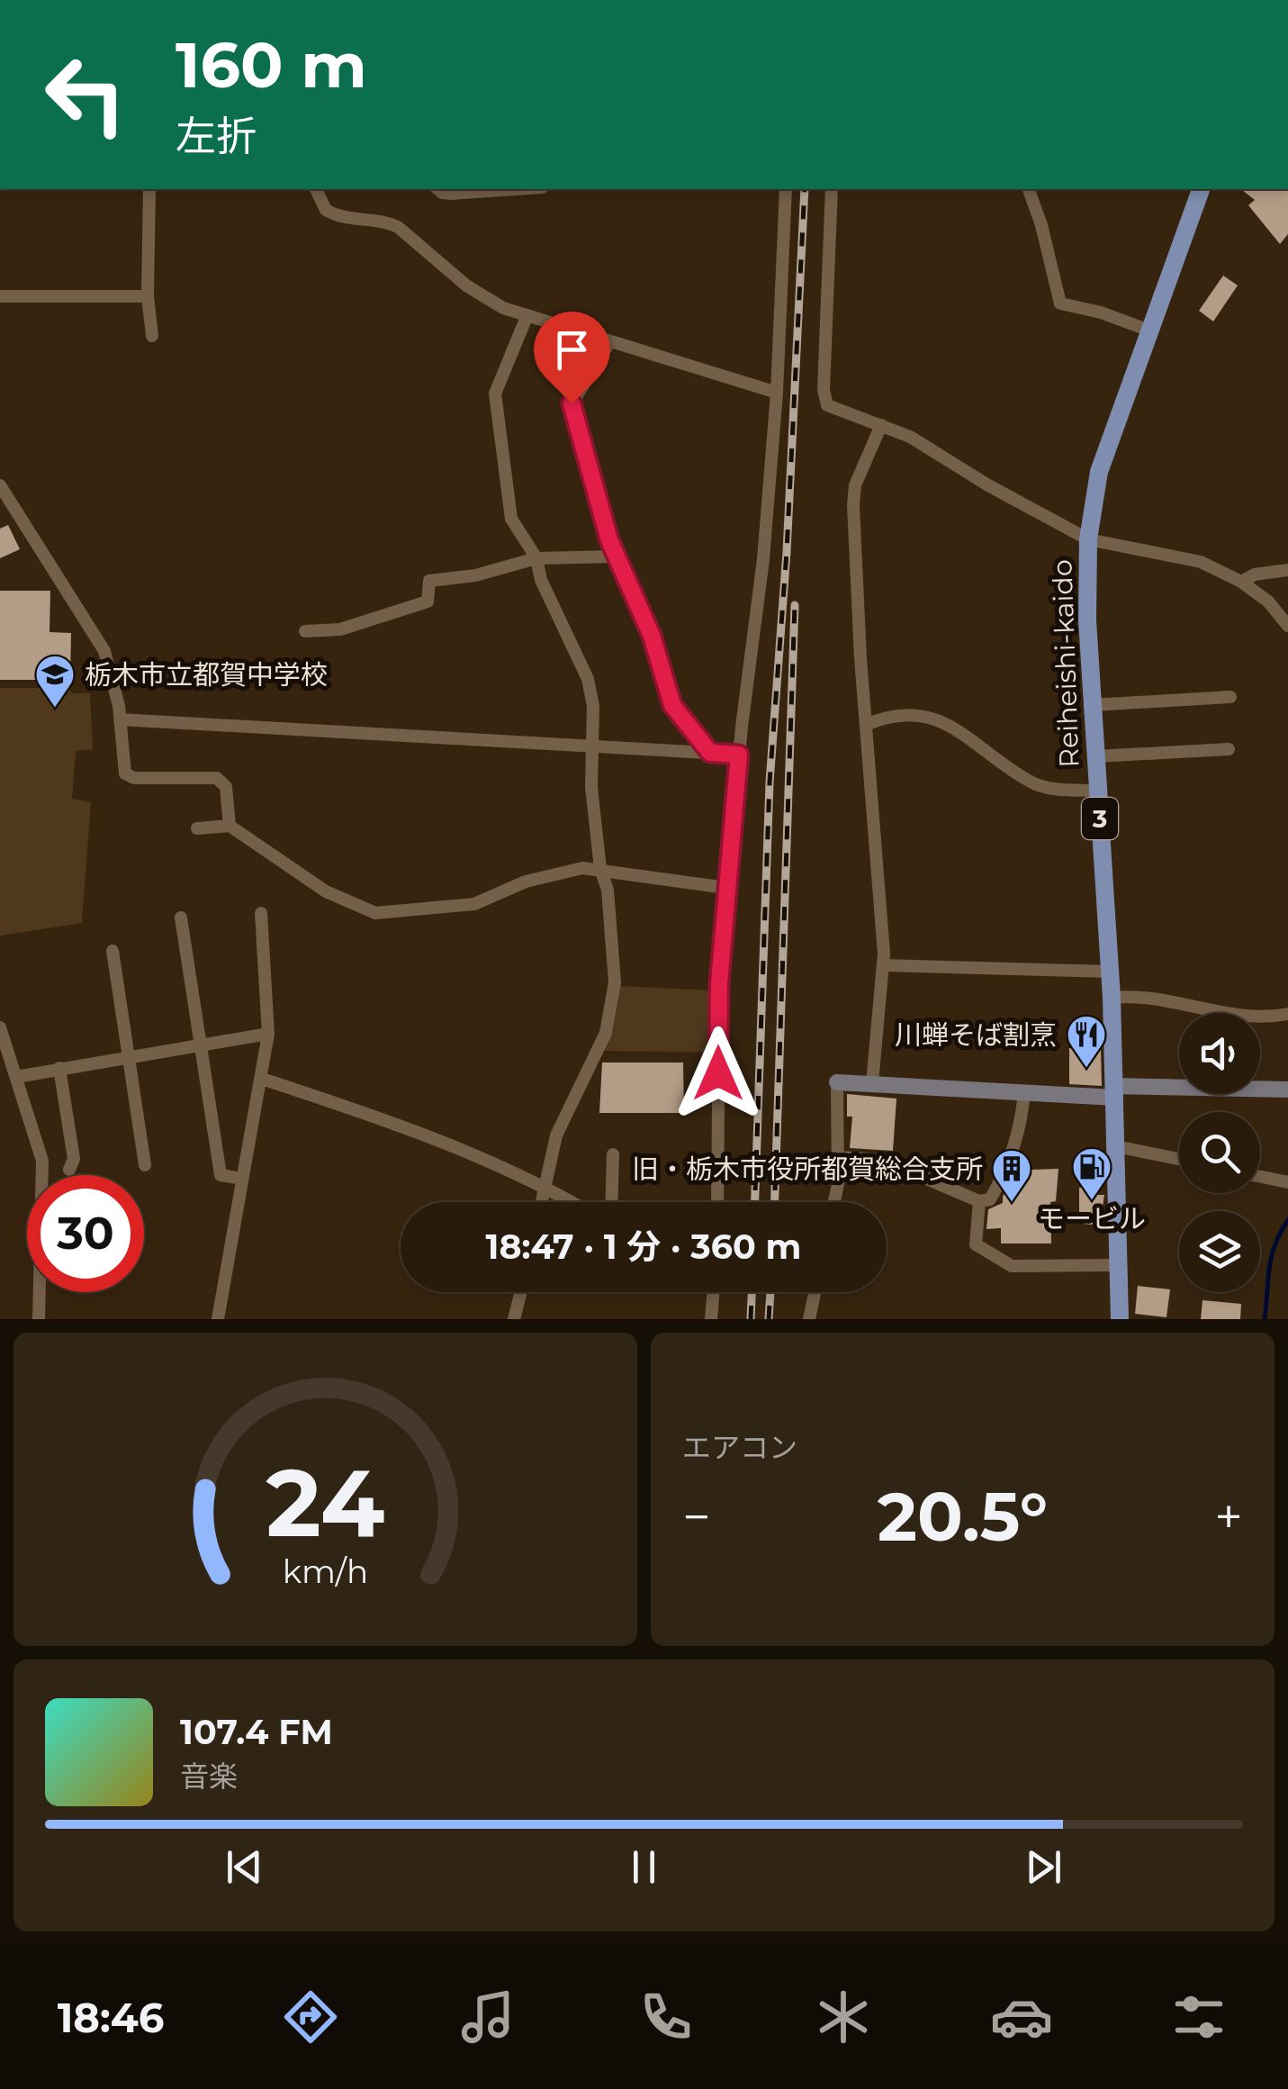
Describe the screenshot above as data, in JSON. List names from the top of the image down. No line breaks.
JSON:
{"streets":{"main road":["Reiheishi-kaido","3"]},"places":{"school or university":["栃木市立都賀中学校"],"restaurant":["川蝉そば割烹"],"fuel station":["モービル"],"building":["旧・栃木市役所都賀総合支所"]},"page":{"turn":["160 m","左折"],"limit":"30","trip":"18:47 · 1 分 · 360 m","tile":"エアコン","heat":["−","20.5°","+"],"song":["107.4 FM","音楽"],"tabs":"18:46","gauge":["24","km/h"]}}
